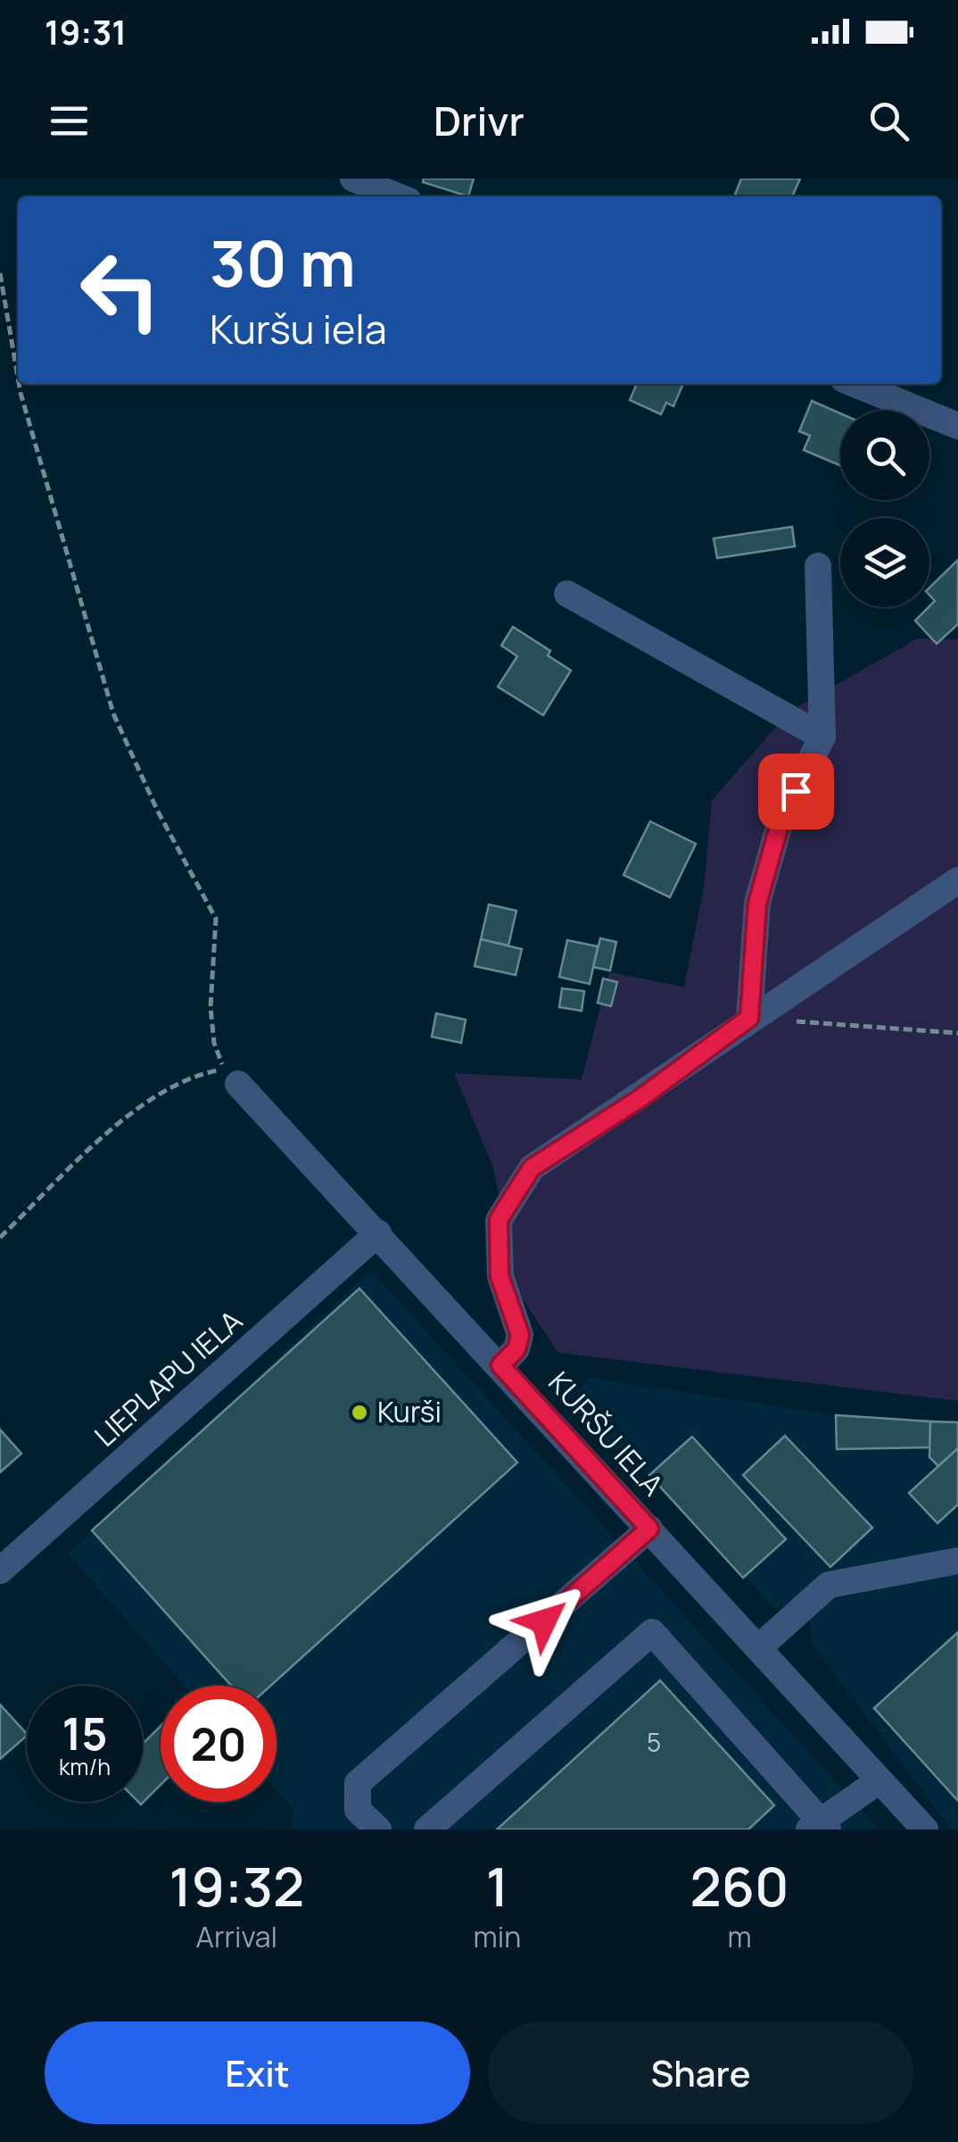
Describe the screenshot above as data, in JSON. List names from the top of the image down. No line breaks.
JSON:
{"streets":{"street":["LIEPLAPU IELA","KURŠU IELA"]},"crossings":[["LIEPLAPU IELA","KURŠU IELA"]],"places":["Kurši"],"house_numbers":["5"],"page":{"status":"19:31","header":"Drivr","turn":["30 m","Kuršu iela"],"speed":"15 km/h","limit":"20","eta":["19:32","Arrival","1","min","260","m"],"buttons":["Exit","Share"]}}
